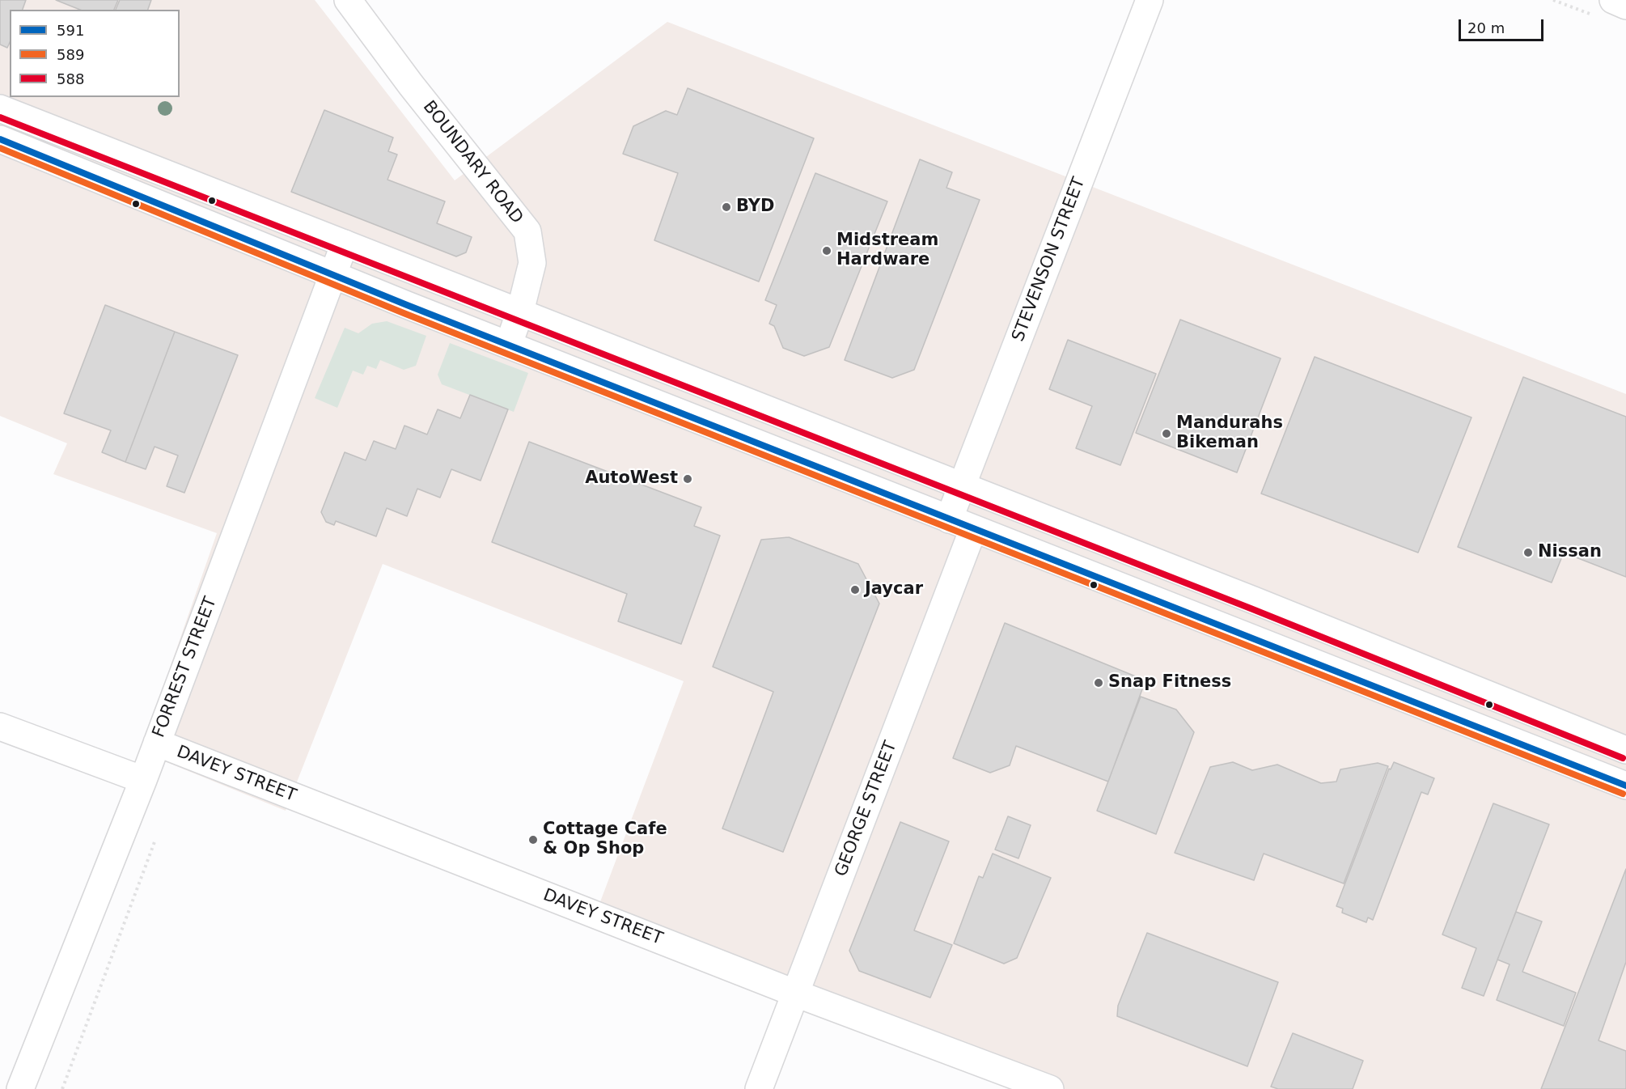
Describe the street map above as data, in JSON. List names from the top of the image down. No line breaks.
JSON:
{"streets":{"street":["BOUNDARY ROAD","STEVENSON STREET","FORREST STREET","DAVEY STREET","GEORGE STREET"]},"crossings":[["FORREST STREET","DAVEY STREET"],["DAVEY STREET","GEORGE STREET"]],"places":["BYD","Midstream Hardware","Mandurahs Bikeman","AutoWest","Nissan","Jaycar","Snap Fitness","Cottage Cafe & Op Shop"],"lines":["transit line 588","transit line 591","transit line 589"],"legend":["591","589","588"],"scale_bar":"20 m"}
